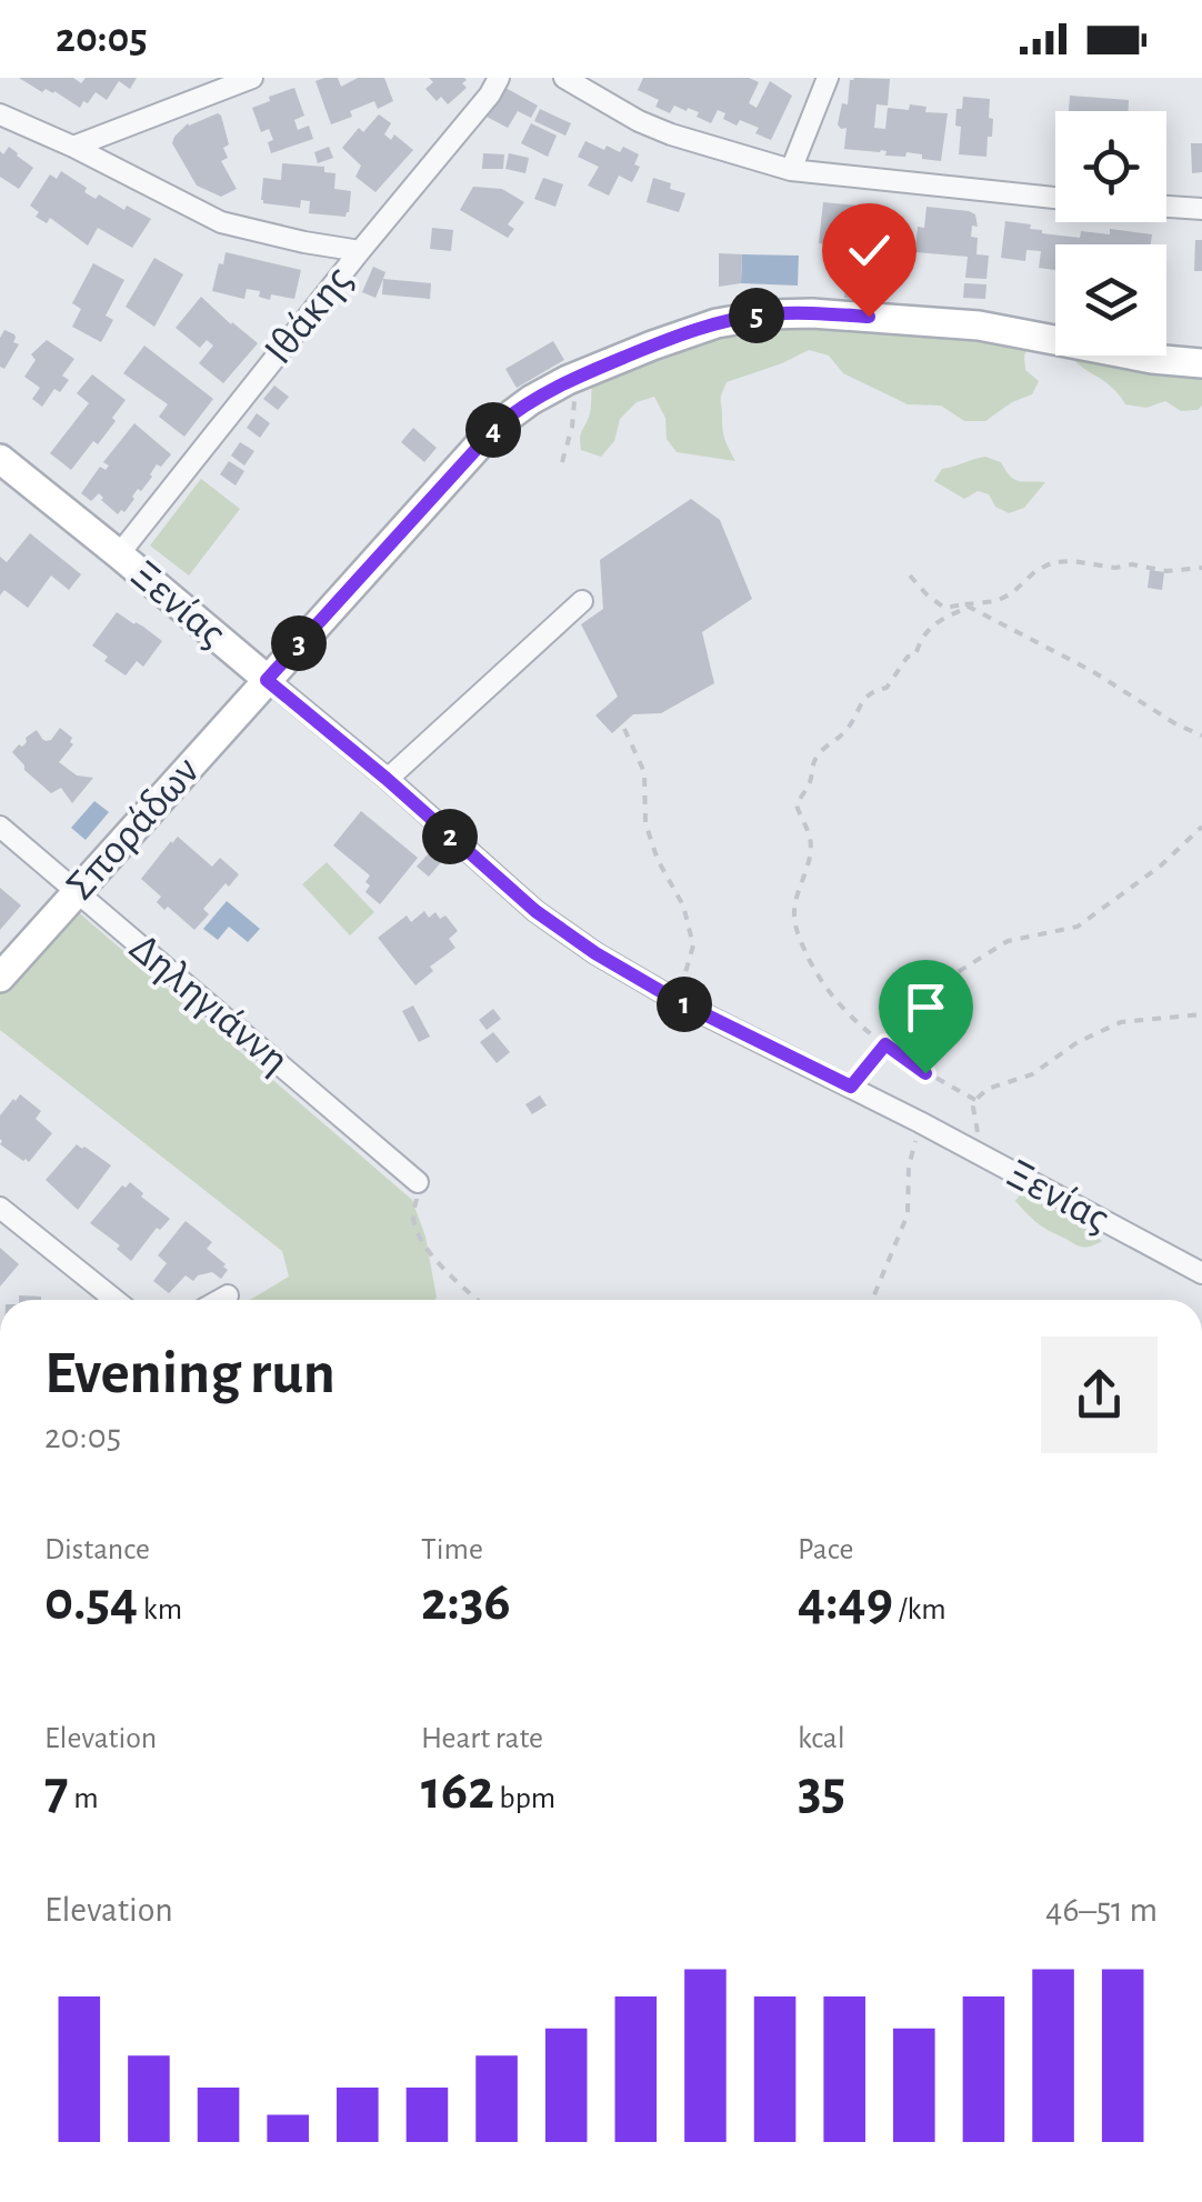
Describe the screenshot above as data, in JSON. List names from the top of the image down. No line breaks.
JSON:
{"streets":{"street":["Ιθάκης","Ξενίας","Σποράδων","Δηληγιάννη"]},"crossings":[["Ιθάκης","Ξενίας"],["Ξενίας","Σποράδων"],["Σποράδων","Δηληγιάννη"]],"page":{"status":"20:05","pins":["5","4","3","2","1"],"heading":["Evening run","20:05"],"stats":[["Distance","0.54 km"],["Time","2:36"],["Pace","4:49 /km"],["Elevation","7 m"],["Heart rate","162 bpm"],["kcal","35"]],"chart":["Elevation","46–51 m"]}}
